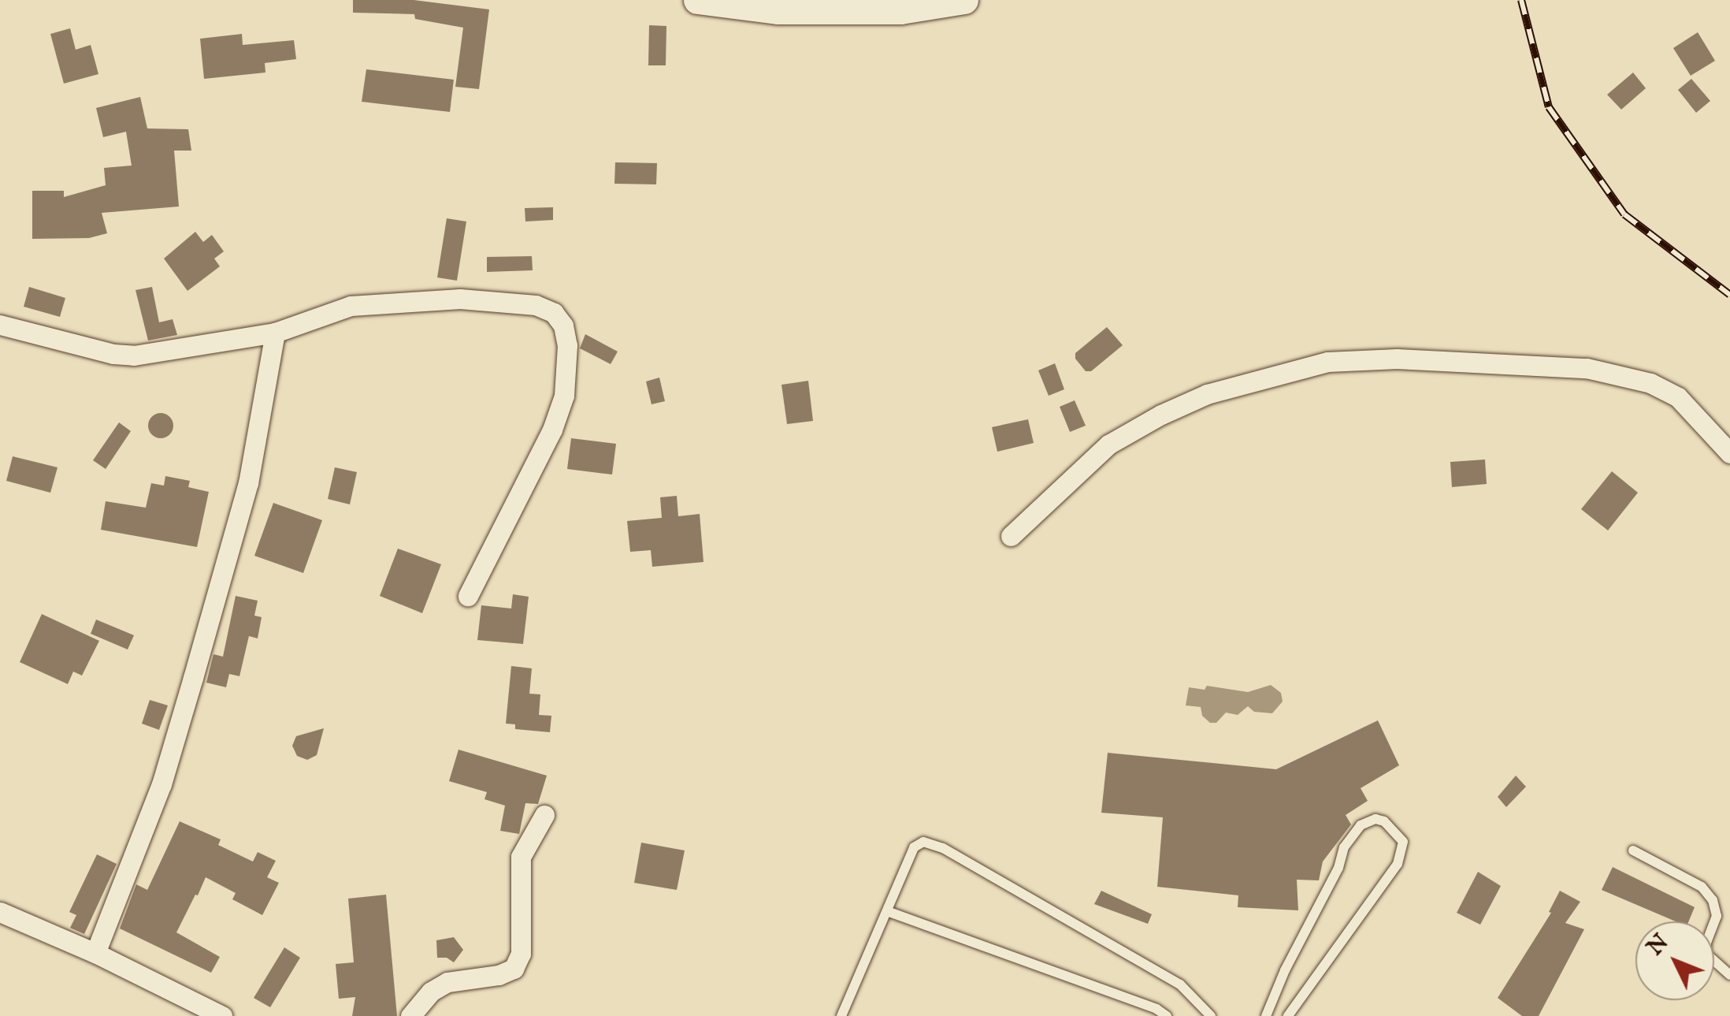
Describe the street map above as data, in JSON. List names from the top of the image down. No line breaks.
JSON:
{"north":"top left"}
